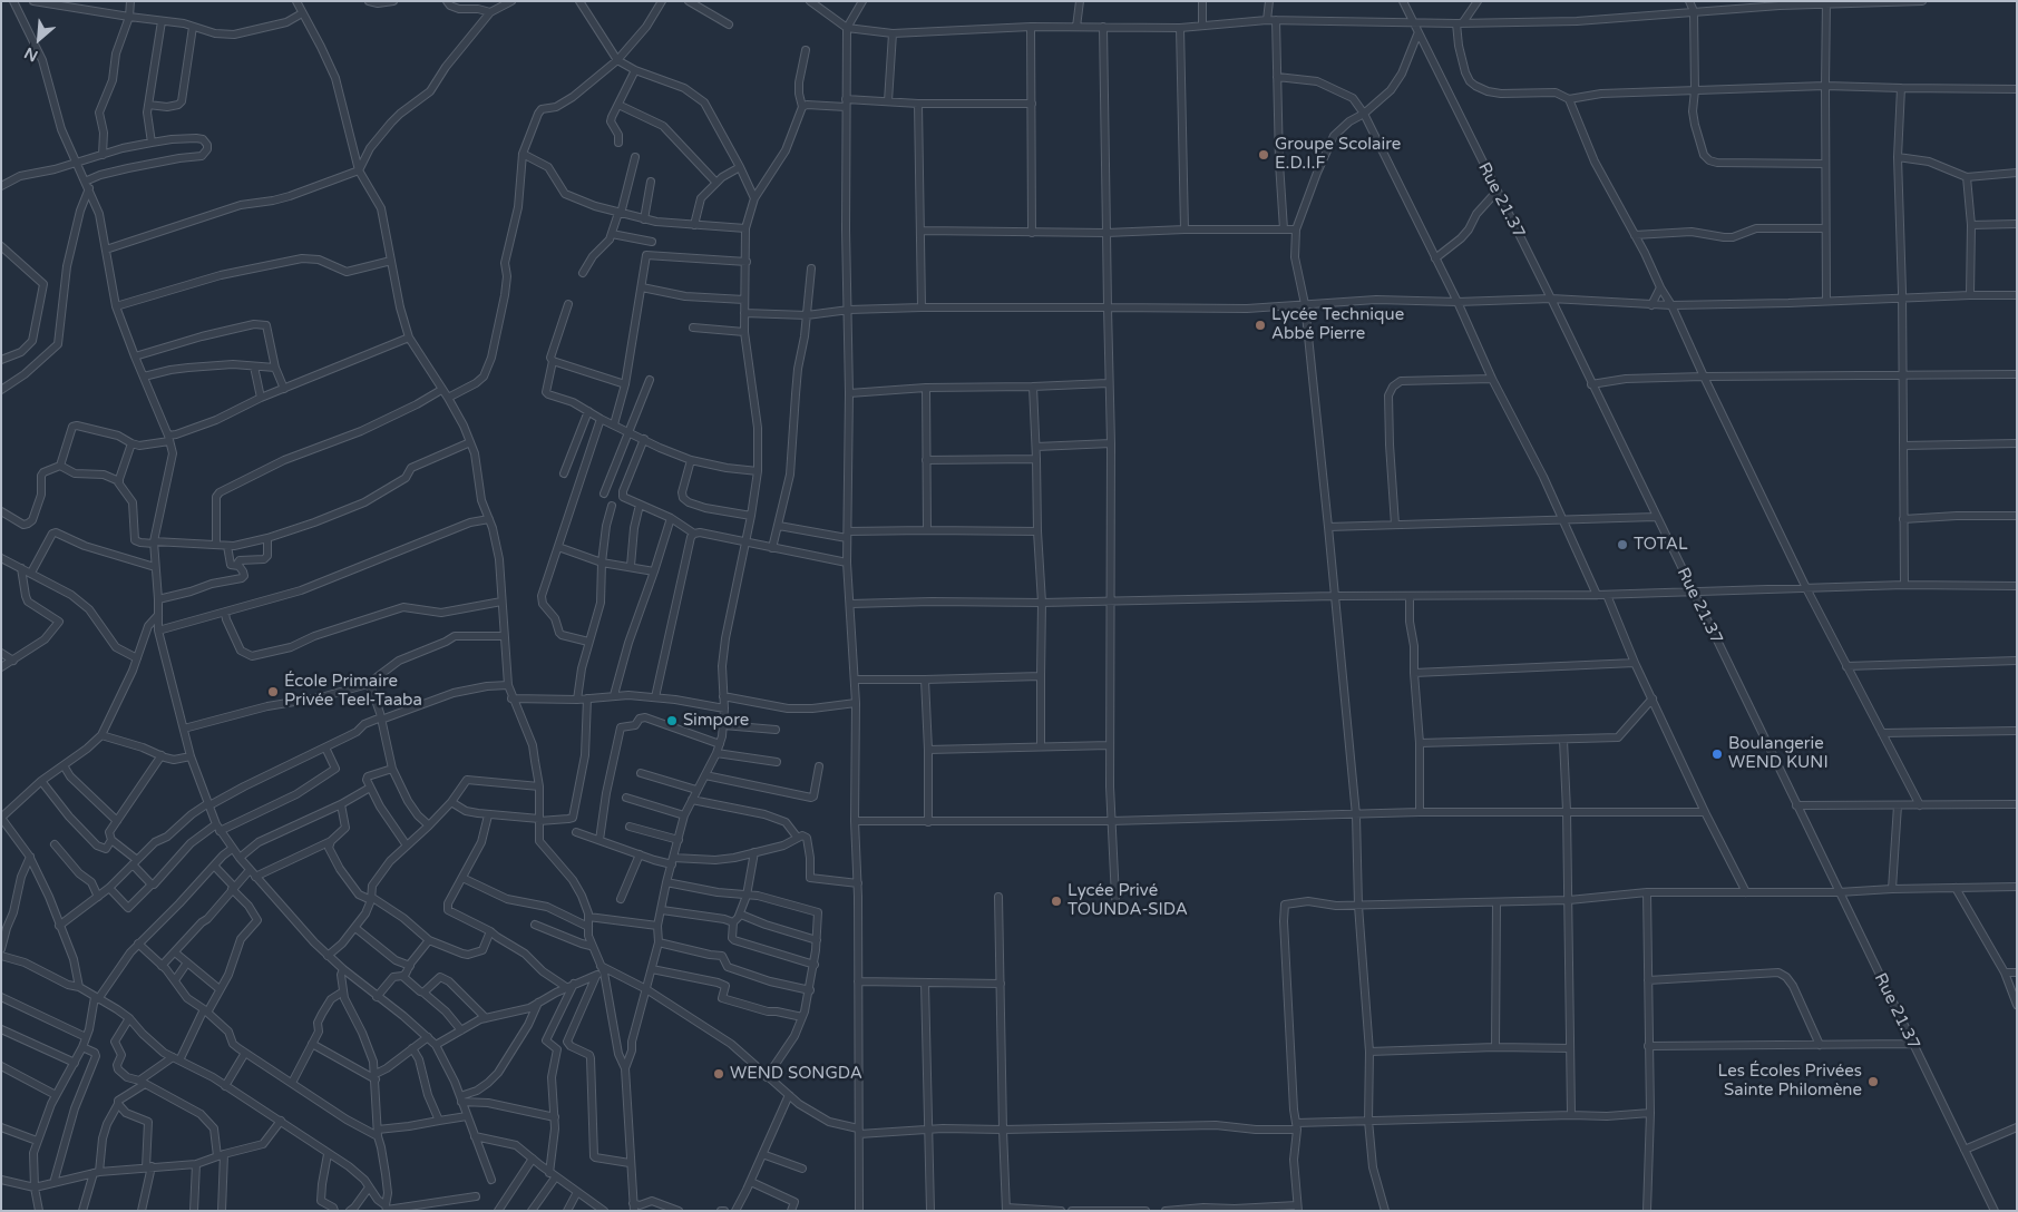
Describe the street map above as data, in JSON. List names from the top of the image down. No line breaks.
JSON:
{"streets":{"street":["Rue 21.37"]},"places":["Groupe Scolaire E.D.I.F","Lycée Technique Abbé Pierre","TOTAL","École Primaire Privée Teel-Taaba","Simpore","Boulangerie WEND KUNI","Lycée Privé TOUNDA-SIDA","WEND SONGDA","Les Écoles Privées Sainte Philomène"],"north":"bottom left"}
